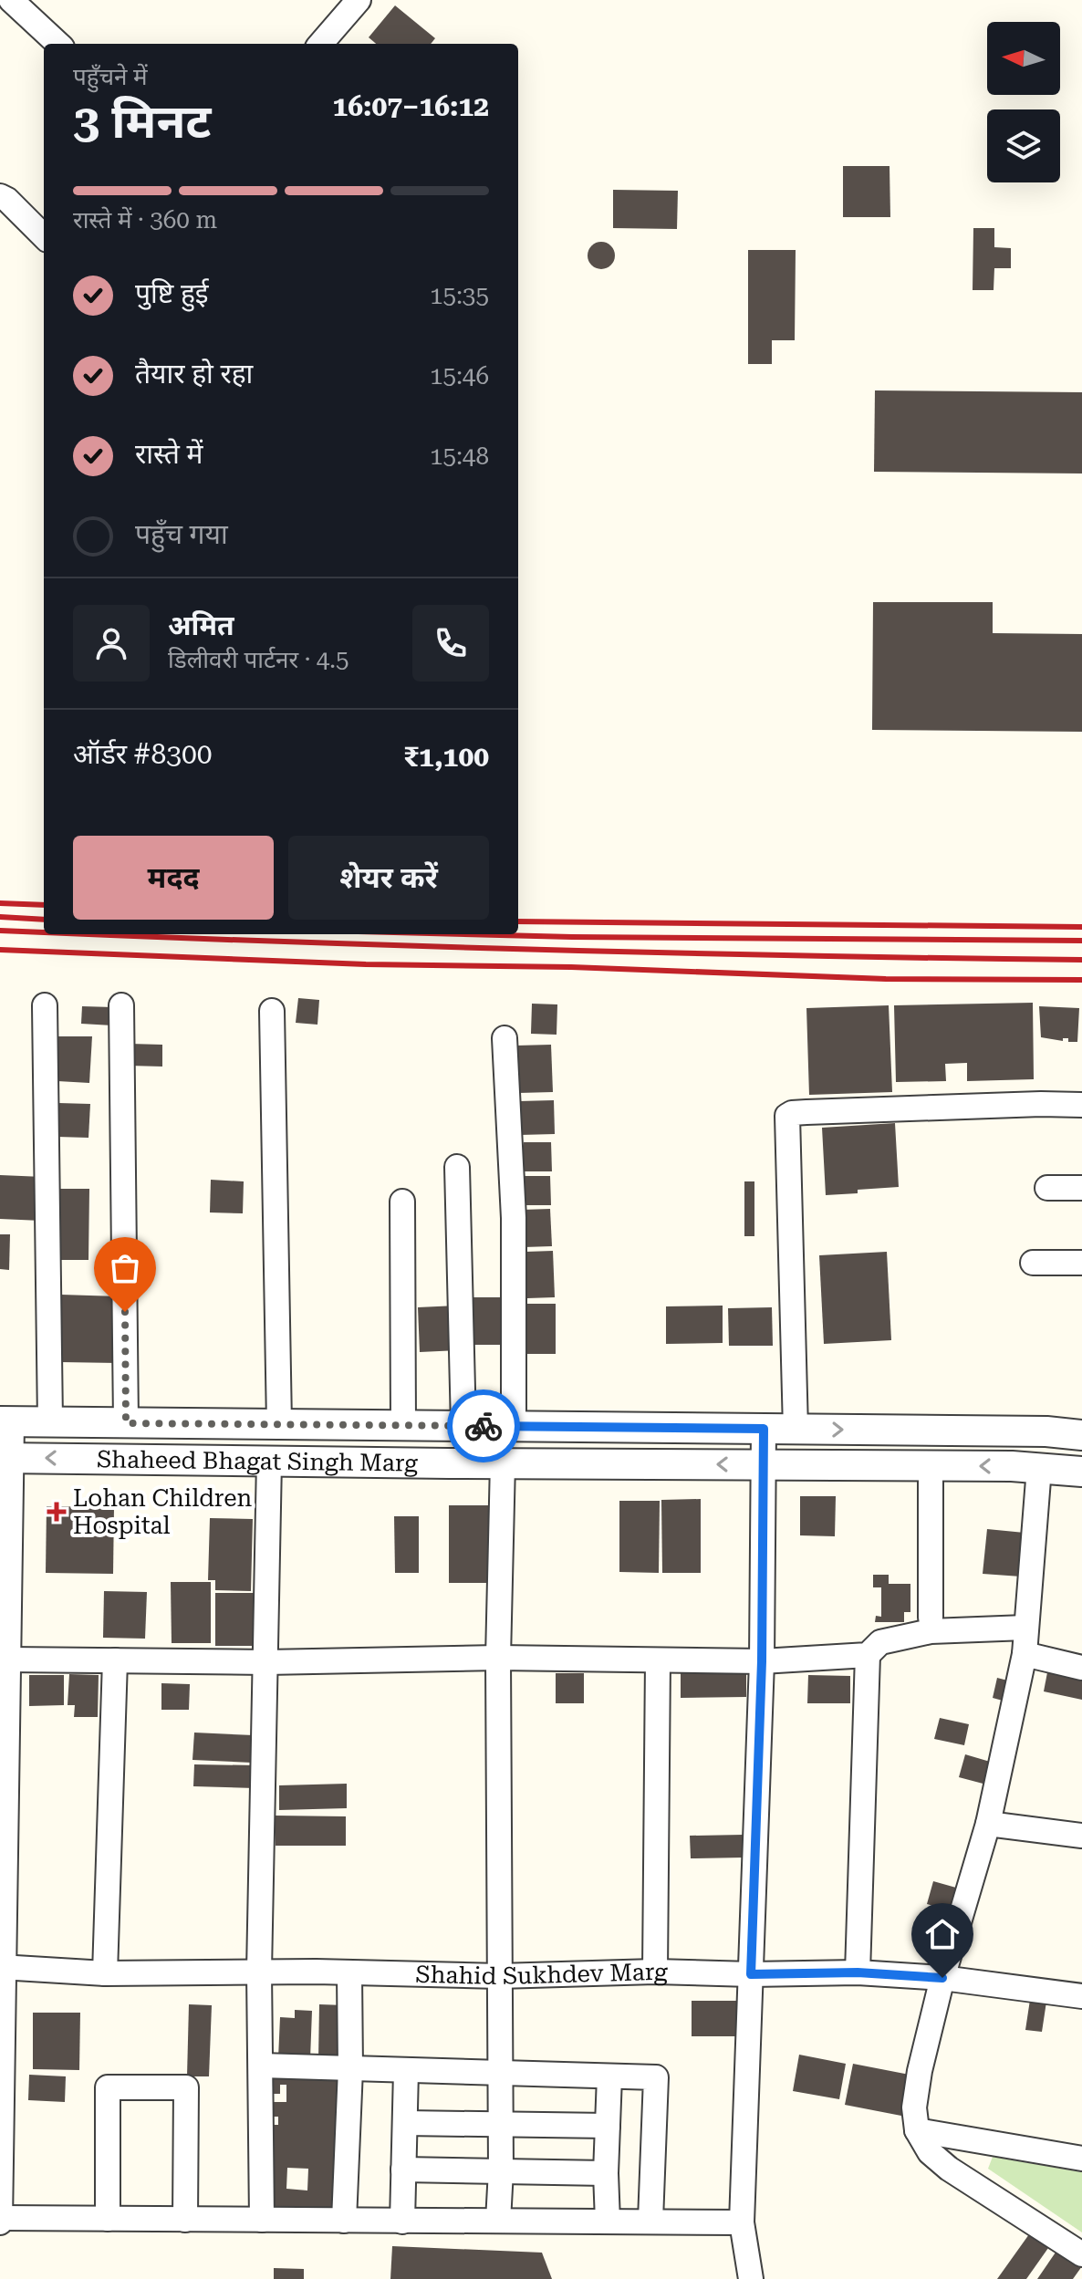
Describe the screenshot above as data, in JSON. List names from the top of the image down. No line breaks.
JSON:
{"streets":{"street":["Shaheed Bhagat Singh Marg","Shahid Sukhdev Marg"]},"places":{"health":["Lohan Children Hospital"]},"north":"left","page":{"heading":["3 मिनट","पहुँचने में","16:07–16:12"],"panel":["अमित","डिलीवरी पार्टनर · 4.5","ऑर्डर #8300","₹1,100"],"bar":"रास्ते में · 360 m","list":[["पुष्टि हुई","15:35"],["तैयार हो रहा","15:46"],["रास्ते में","15:48"],"पहुँच गया"],"buttons":["मदद","शेयर करें"]}}
